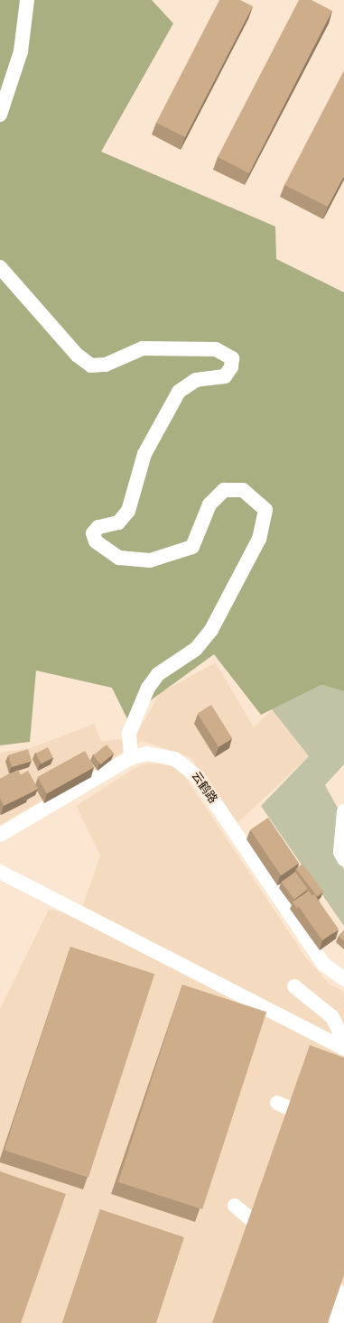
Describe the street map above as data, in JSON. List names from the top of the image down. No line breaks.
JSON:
{"streets":{"street":["云鹤路"]}}
